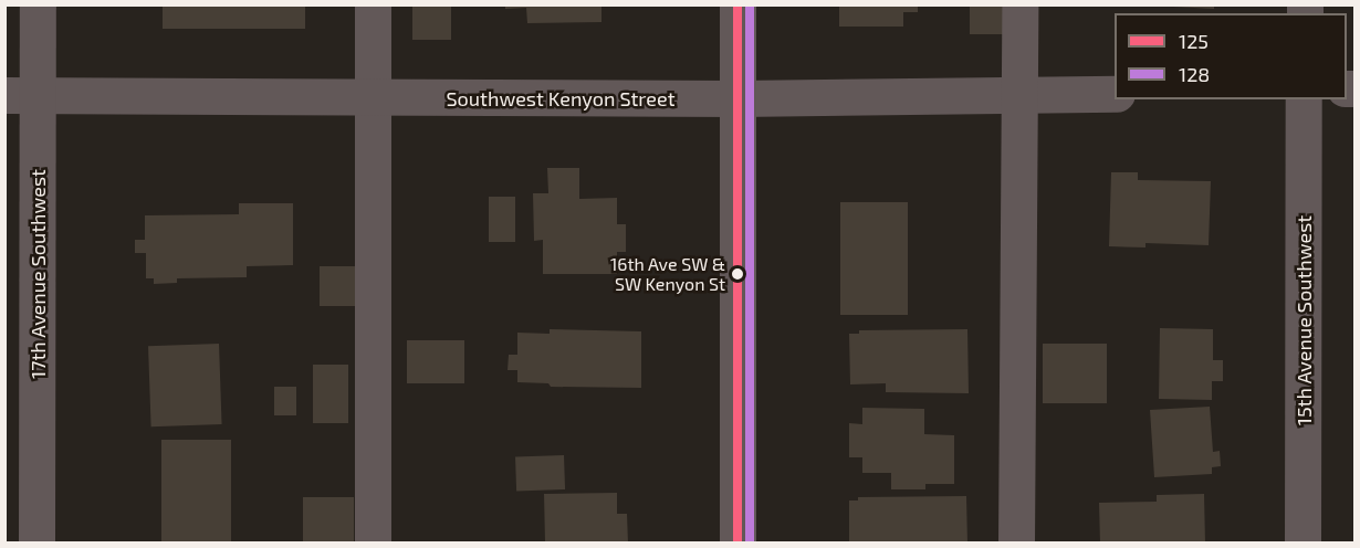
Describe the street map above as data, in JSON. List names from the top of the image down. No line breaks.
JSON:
{"streets":{"street":["Southwest Kenyon Street","17th Avenue Southwest","15th Avenue Southwest"]},"crossings":[["Southwest Kenyon Street","17th Avenue Southwest"]],"places":["16th Ave SW & SW Kenyon St"],"lines":["transit line 125","transit line 128"],"legend":["125","128"]}
